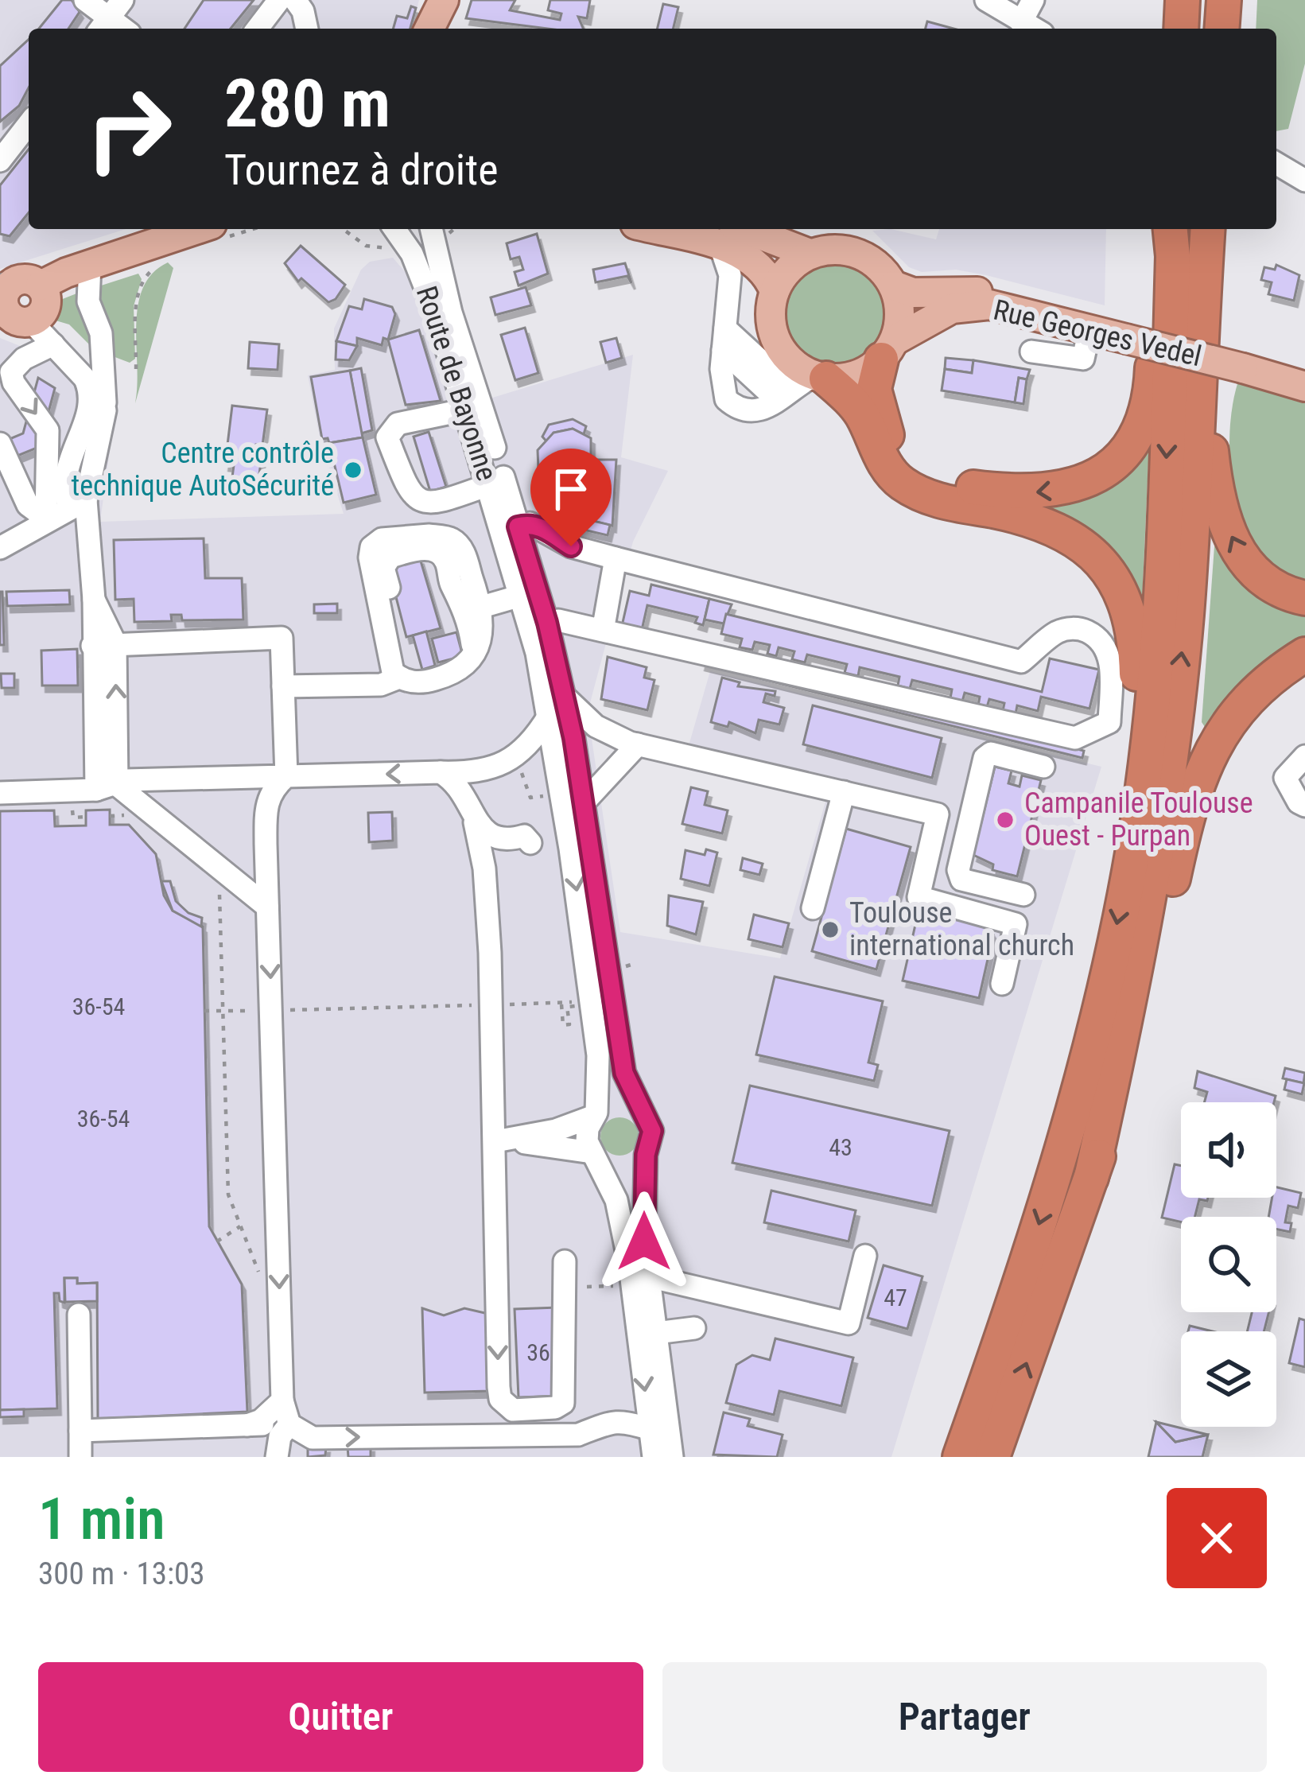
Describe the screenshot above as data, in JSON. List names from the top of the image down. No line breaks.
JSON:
{"streets":{"main road":["Rue Georges Vedel"],"street":["Route de Bayonne"]},"places":["Centre contrôle technique AutoSécurité","Campanile Toulouse Ouest - Purpan","Toulouse international church"],"house_numbers":["36-54","36-54","43","47","36"],"page":{"turn":["280 m","Tournez à droite"],"heading":["1 min","300 m · 13:03"],"buttons":["Quitter","Partager"]}}
